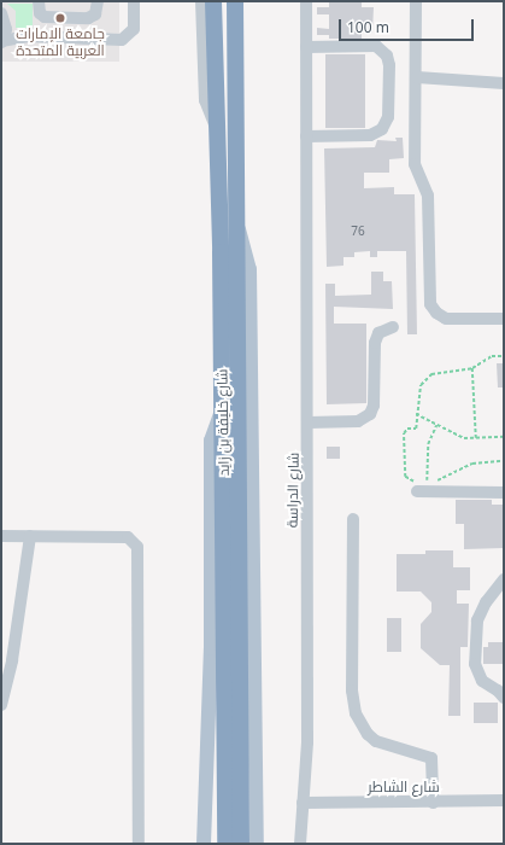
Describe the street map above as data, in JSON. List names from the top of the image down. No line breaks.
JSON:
{"streets":{"highway":["شارع خليفة بن زايد"],"street":["شارع الدراسة","شارع الشاطر"]},"crossings":[["شارع الدراسة","شارع الشاطر"]],"places":["جامعة الإمارات العربية المتحدة"],"house_numbers":["76"],"scale_bar":"100 m"}
